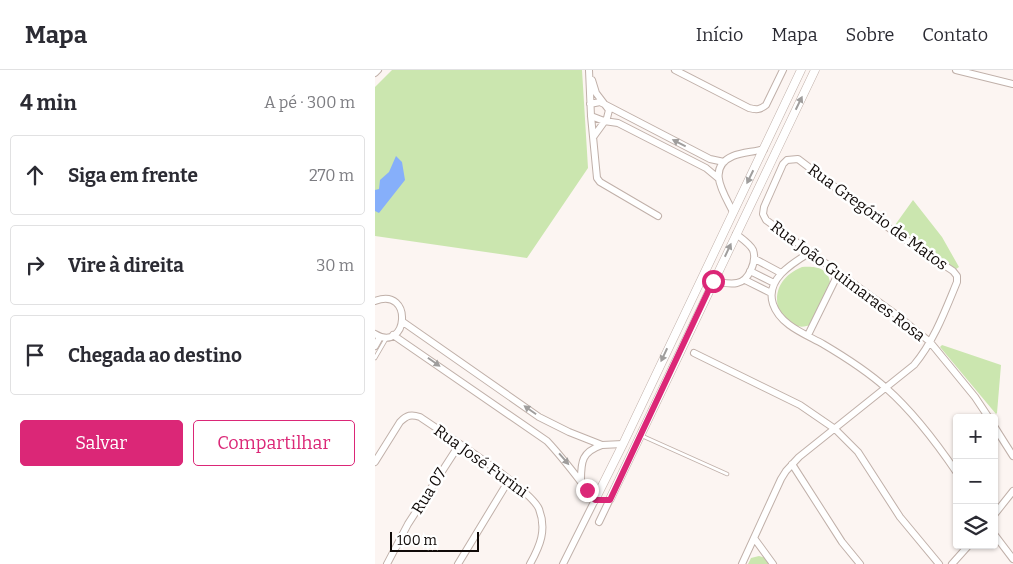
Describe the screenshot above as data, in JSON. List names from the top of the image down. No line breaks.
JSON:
{"streets":{"street":["Rua Gregório de Matos","Rua João Guimaraes Rosa","Rua José Furini","Rua 07"]},"crossings":[["Rua Gregório de Matos","Rua João Guimaraes Rosa"],["Rua José Furini","Rua 07"]],"scale_bar":"100 m","page":{"header":"Mapa","nav":["Início","Mapa","Sobre","Contato"],"heading":["4 min","A pé · 300 m"],"list":[["Siga em frente","270 m"],["Vire à direita","30 m"],"Chegada ao destino"],"buttons":["Salvar","Compartilhar"],"map_buttons":["+","−"],"scale":"100 m"}}
